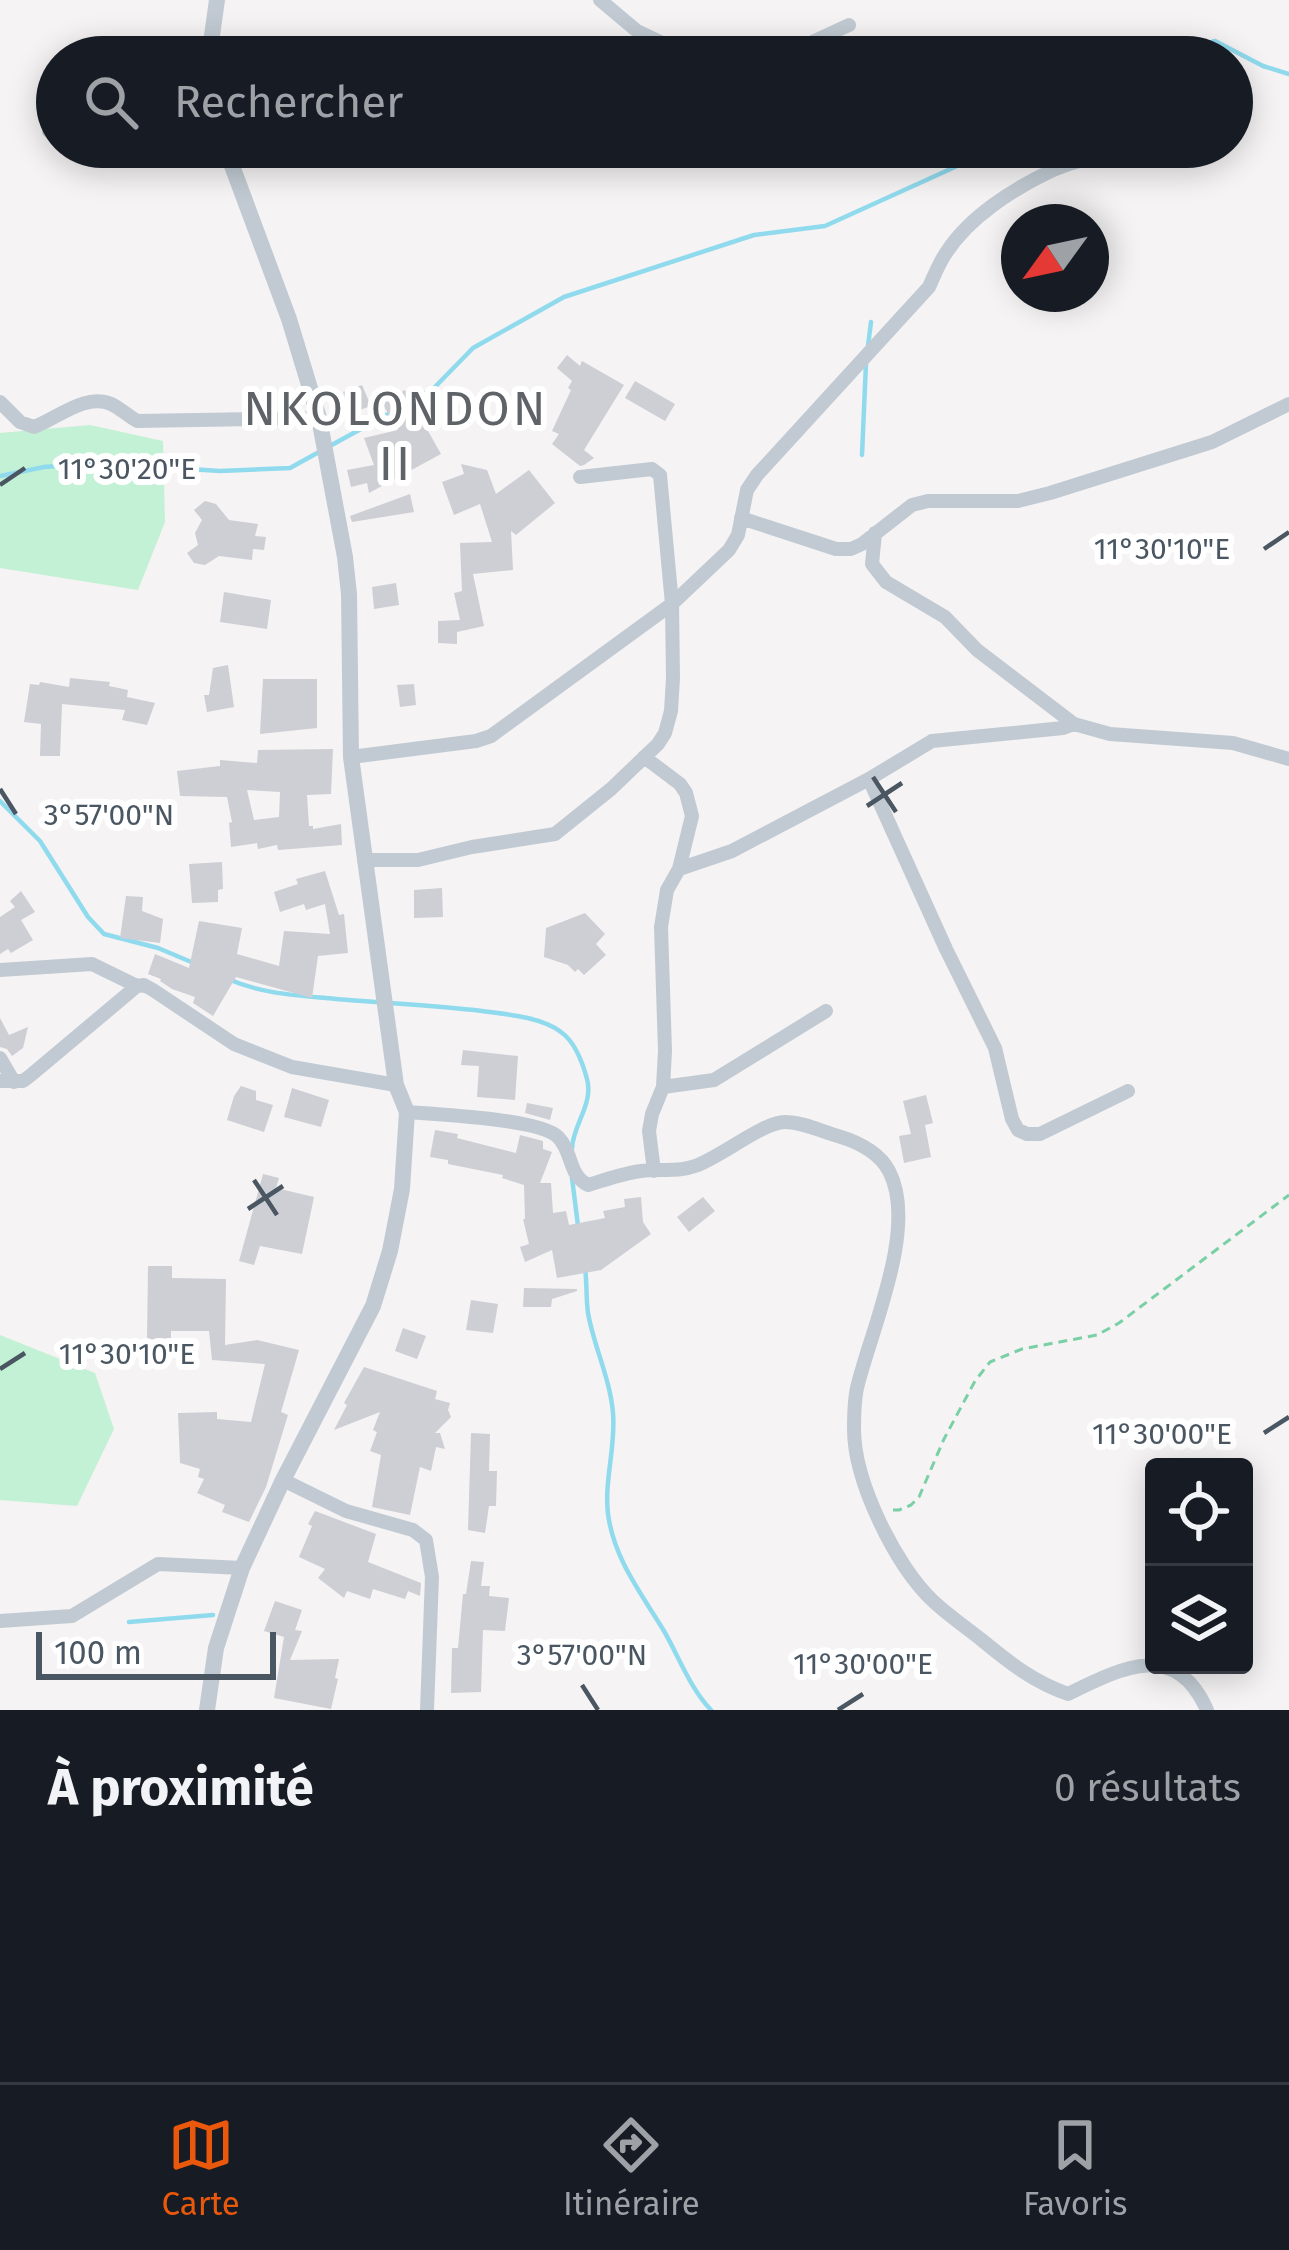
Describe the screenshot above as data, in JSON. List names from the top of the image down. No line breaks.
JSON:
{"districts":["NKOLONDON II"],"scale_bar":"100 m","north":"bottom left","page":{"search":"Rechercher","scale":"100 m","heading":["À proximité","0 résultats"],"nav":["Carte","Itinéraire","Favoris"]},"coordinates":["11°30'20\"E","11°30'10\"E","3°57'00\"N","11°30'00\"E"]}
